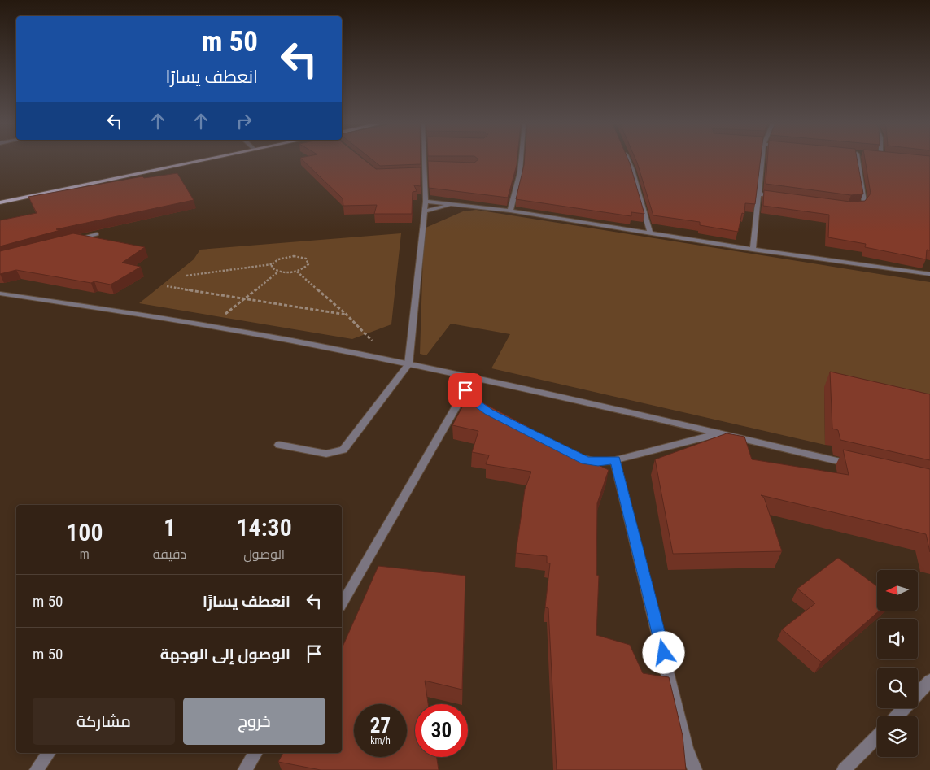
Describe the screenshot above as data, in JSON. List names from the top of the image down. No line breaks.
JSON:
{"north":"left","page":{"turn":["50 m","انعطف يسارًا"],"eta":["14:30","الوصول","1","دقيقة","100","m"],"list":[{"name":"انعطف يسارًا","value":"50 m"},{"name":"الوصول إلى الوجهة","value":"50 m"}],"buttons":["خروج","مشاركة"],"speed":"27 km/h","limit":"30"}}
